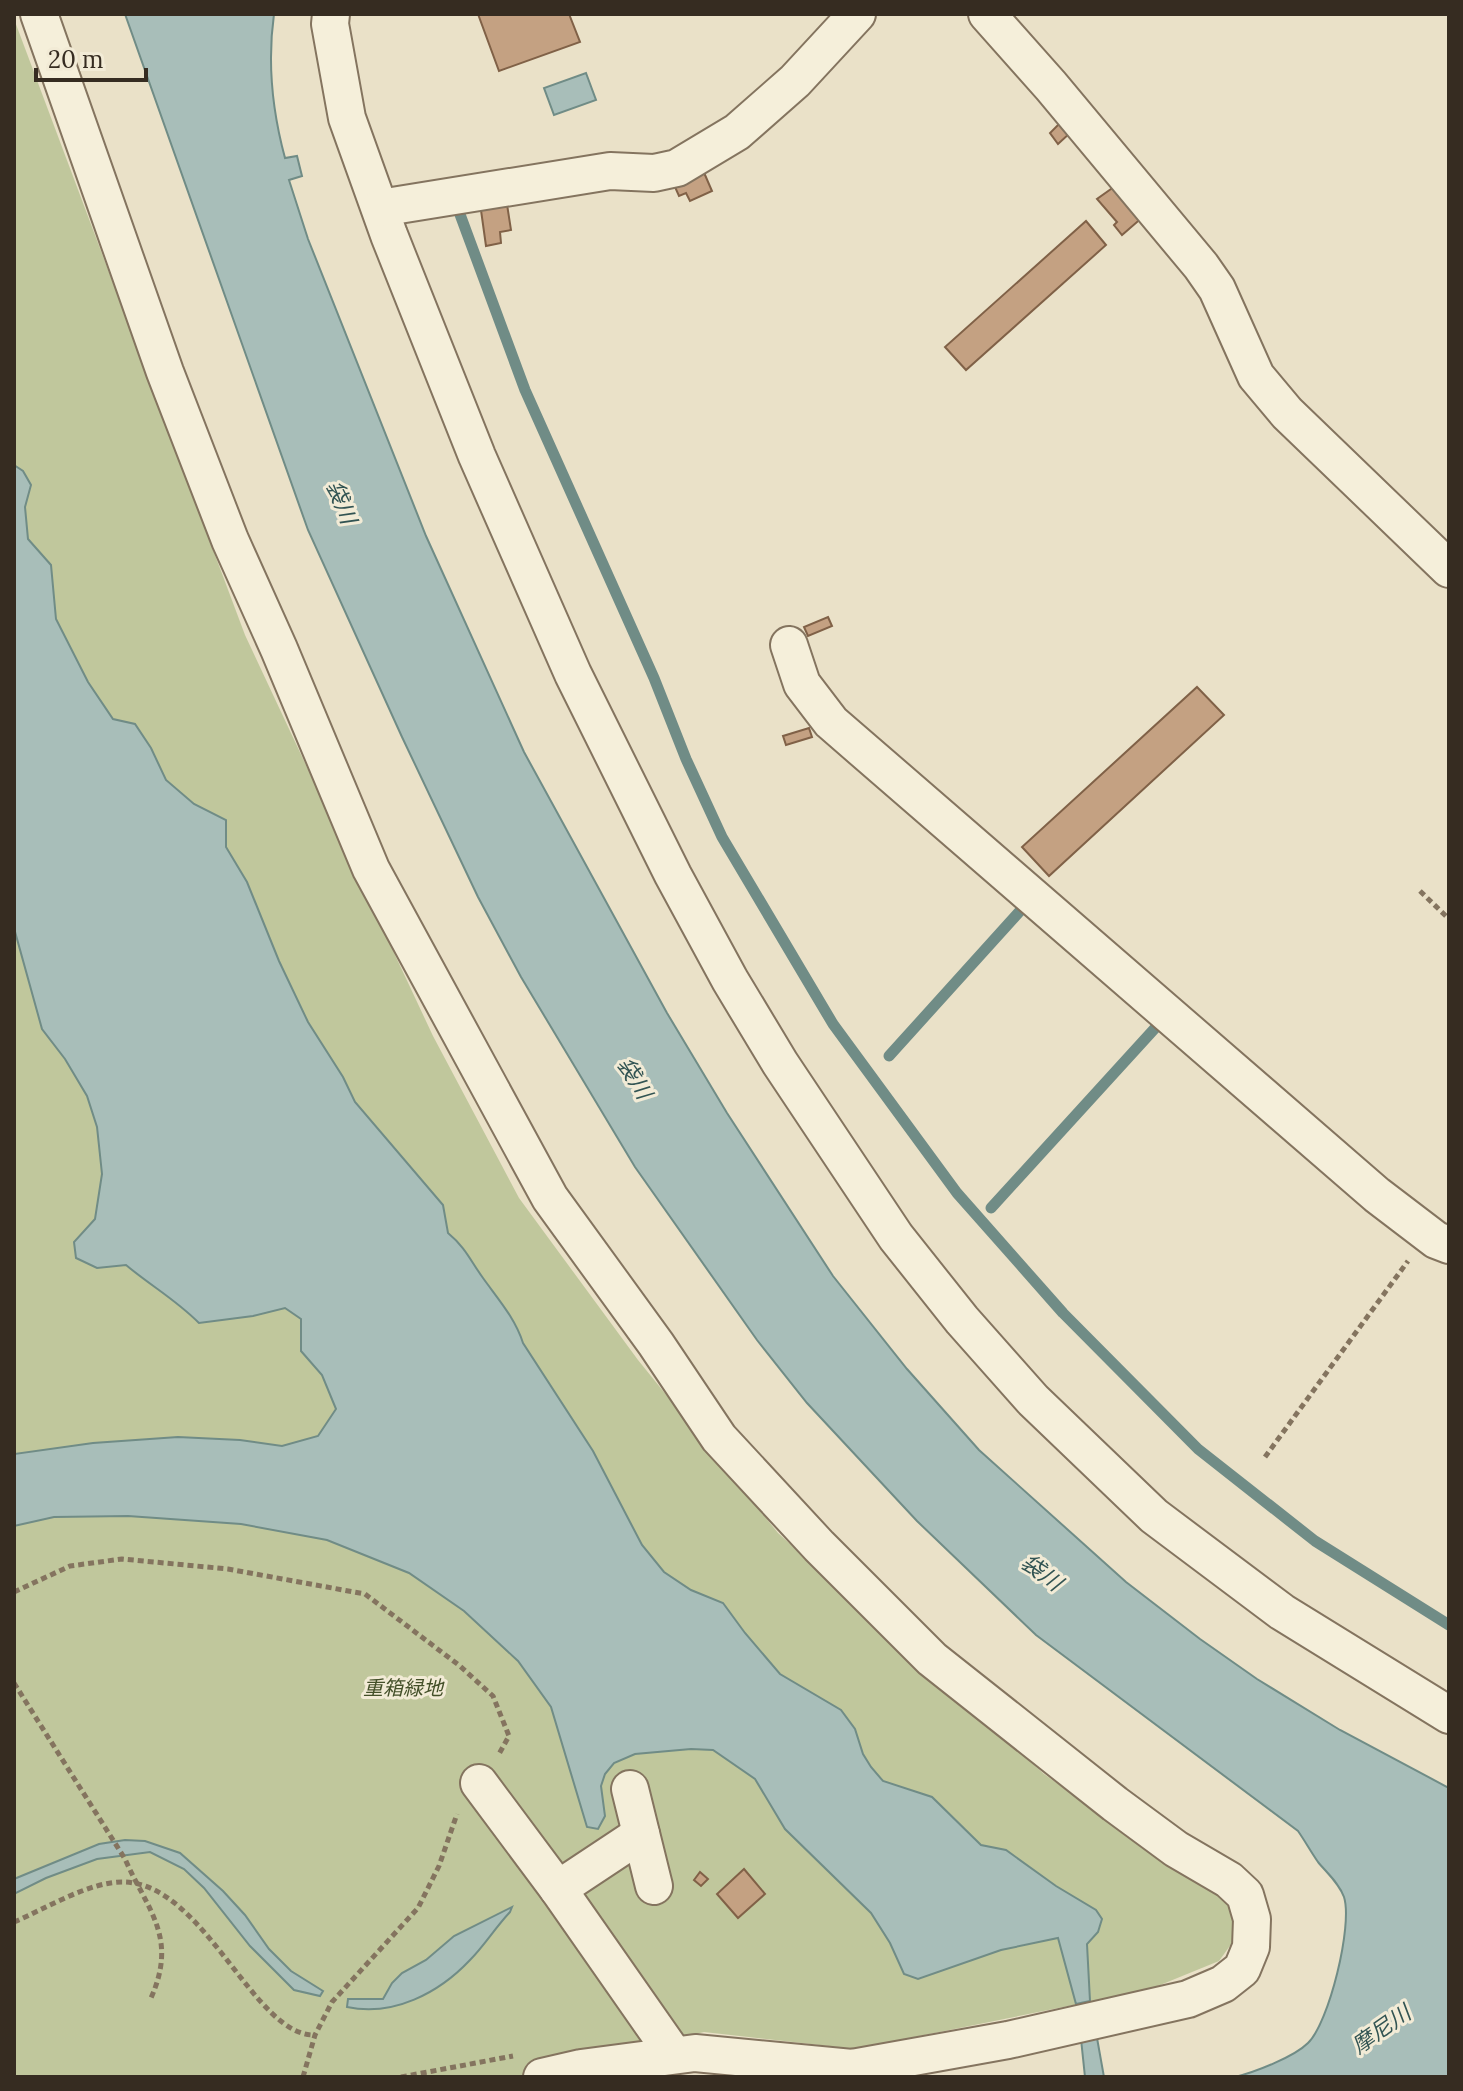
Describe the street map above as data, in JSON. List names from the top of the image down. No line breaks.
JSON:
{"water":["袋川","摩尼川"],"parks":["重箱緑地"],"scale_bar":"20 m"}
